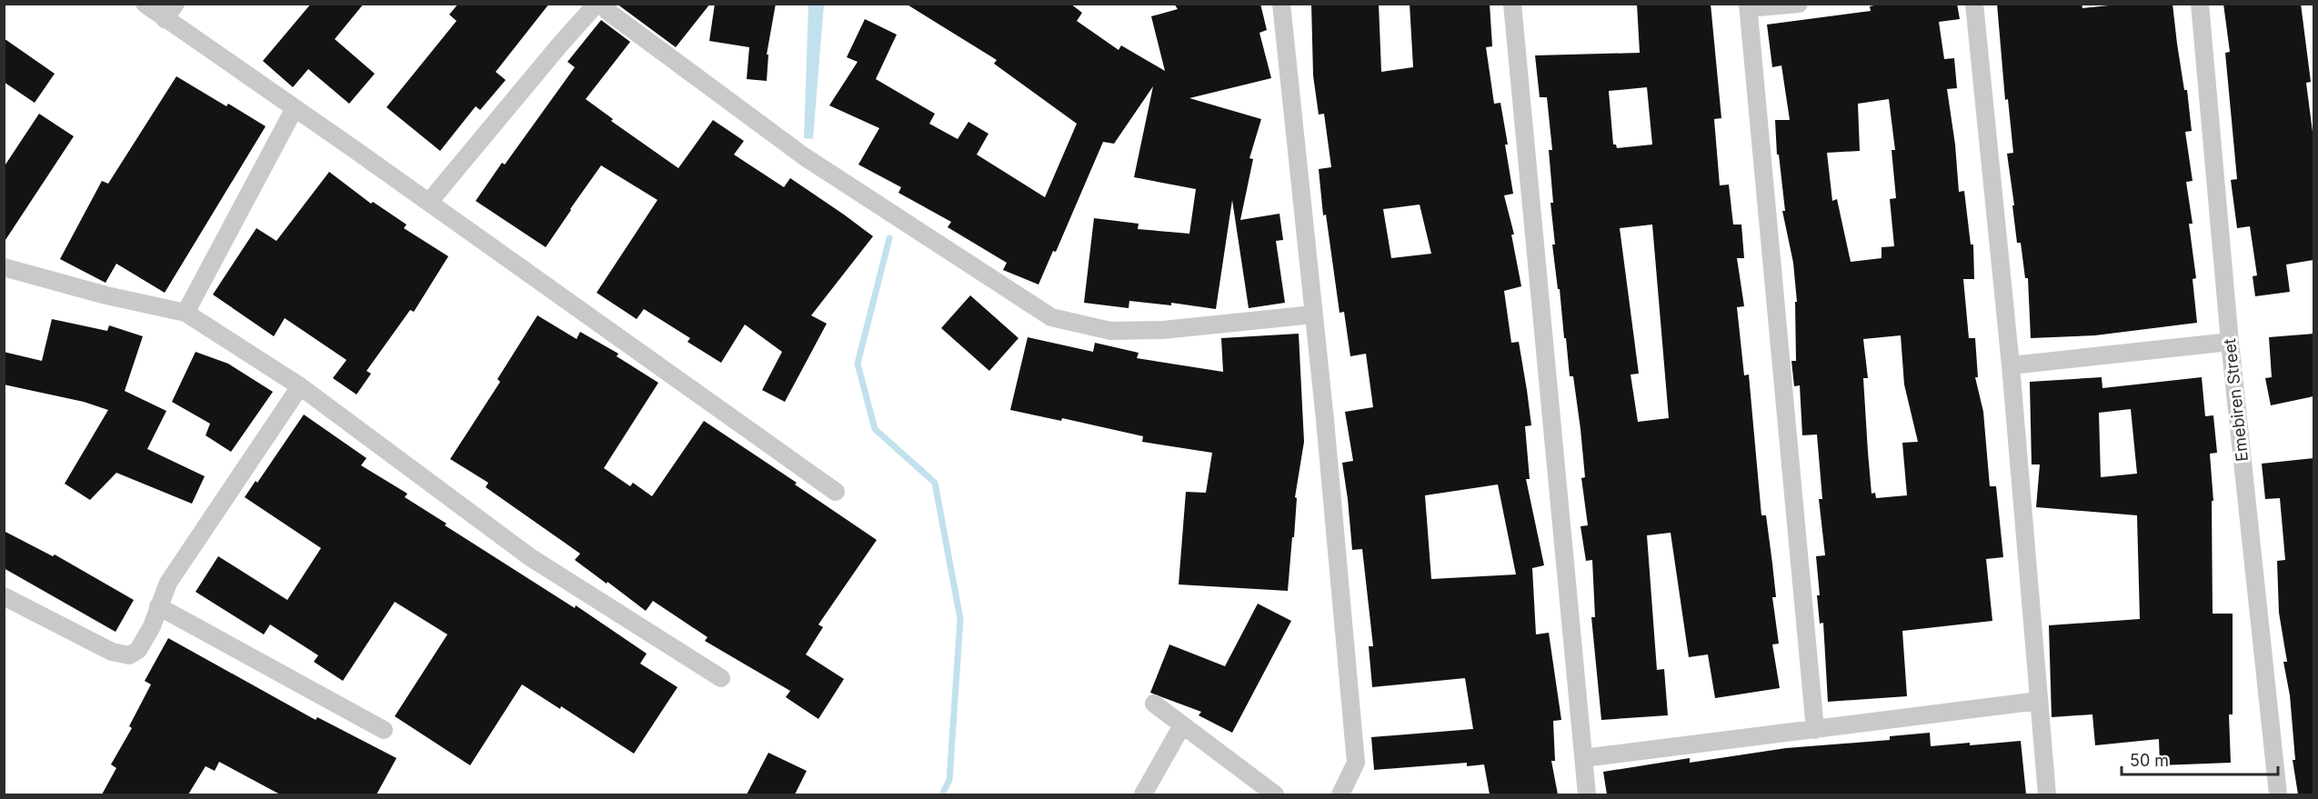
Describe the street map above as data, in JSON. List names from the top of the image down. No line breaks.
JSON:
{"streets":{"street":["Emebiren Street"]},"scale_bar":"50 m"}
